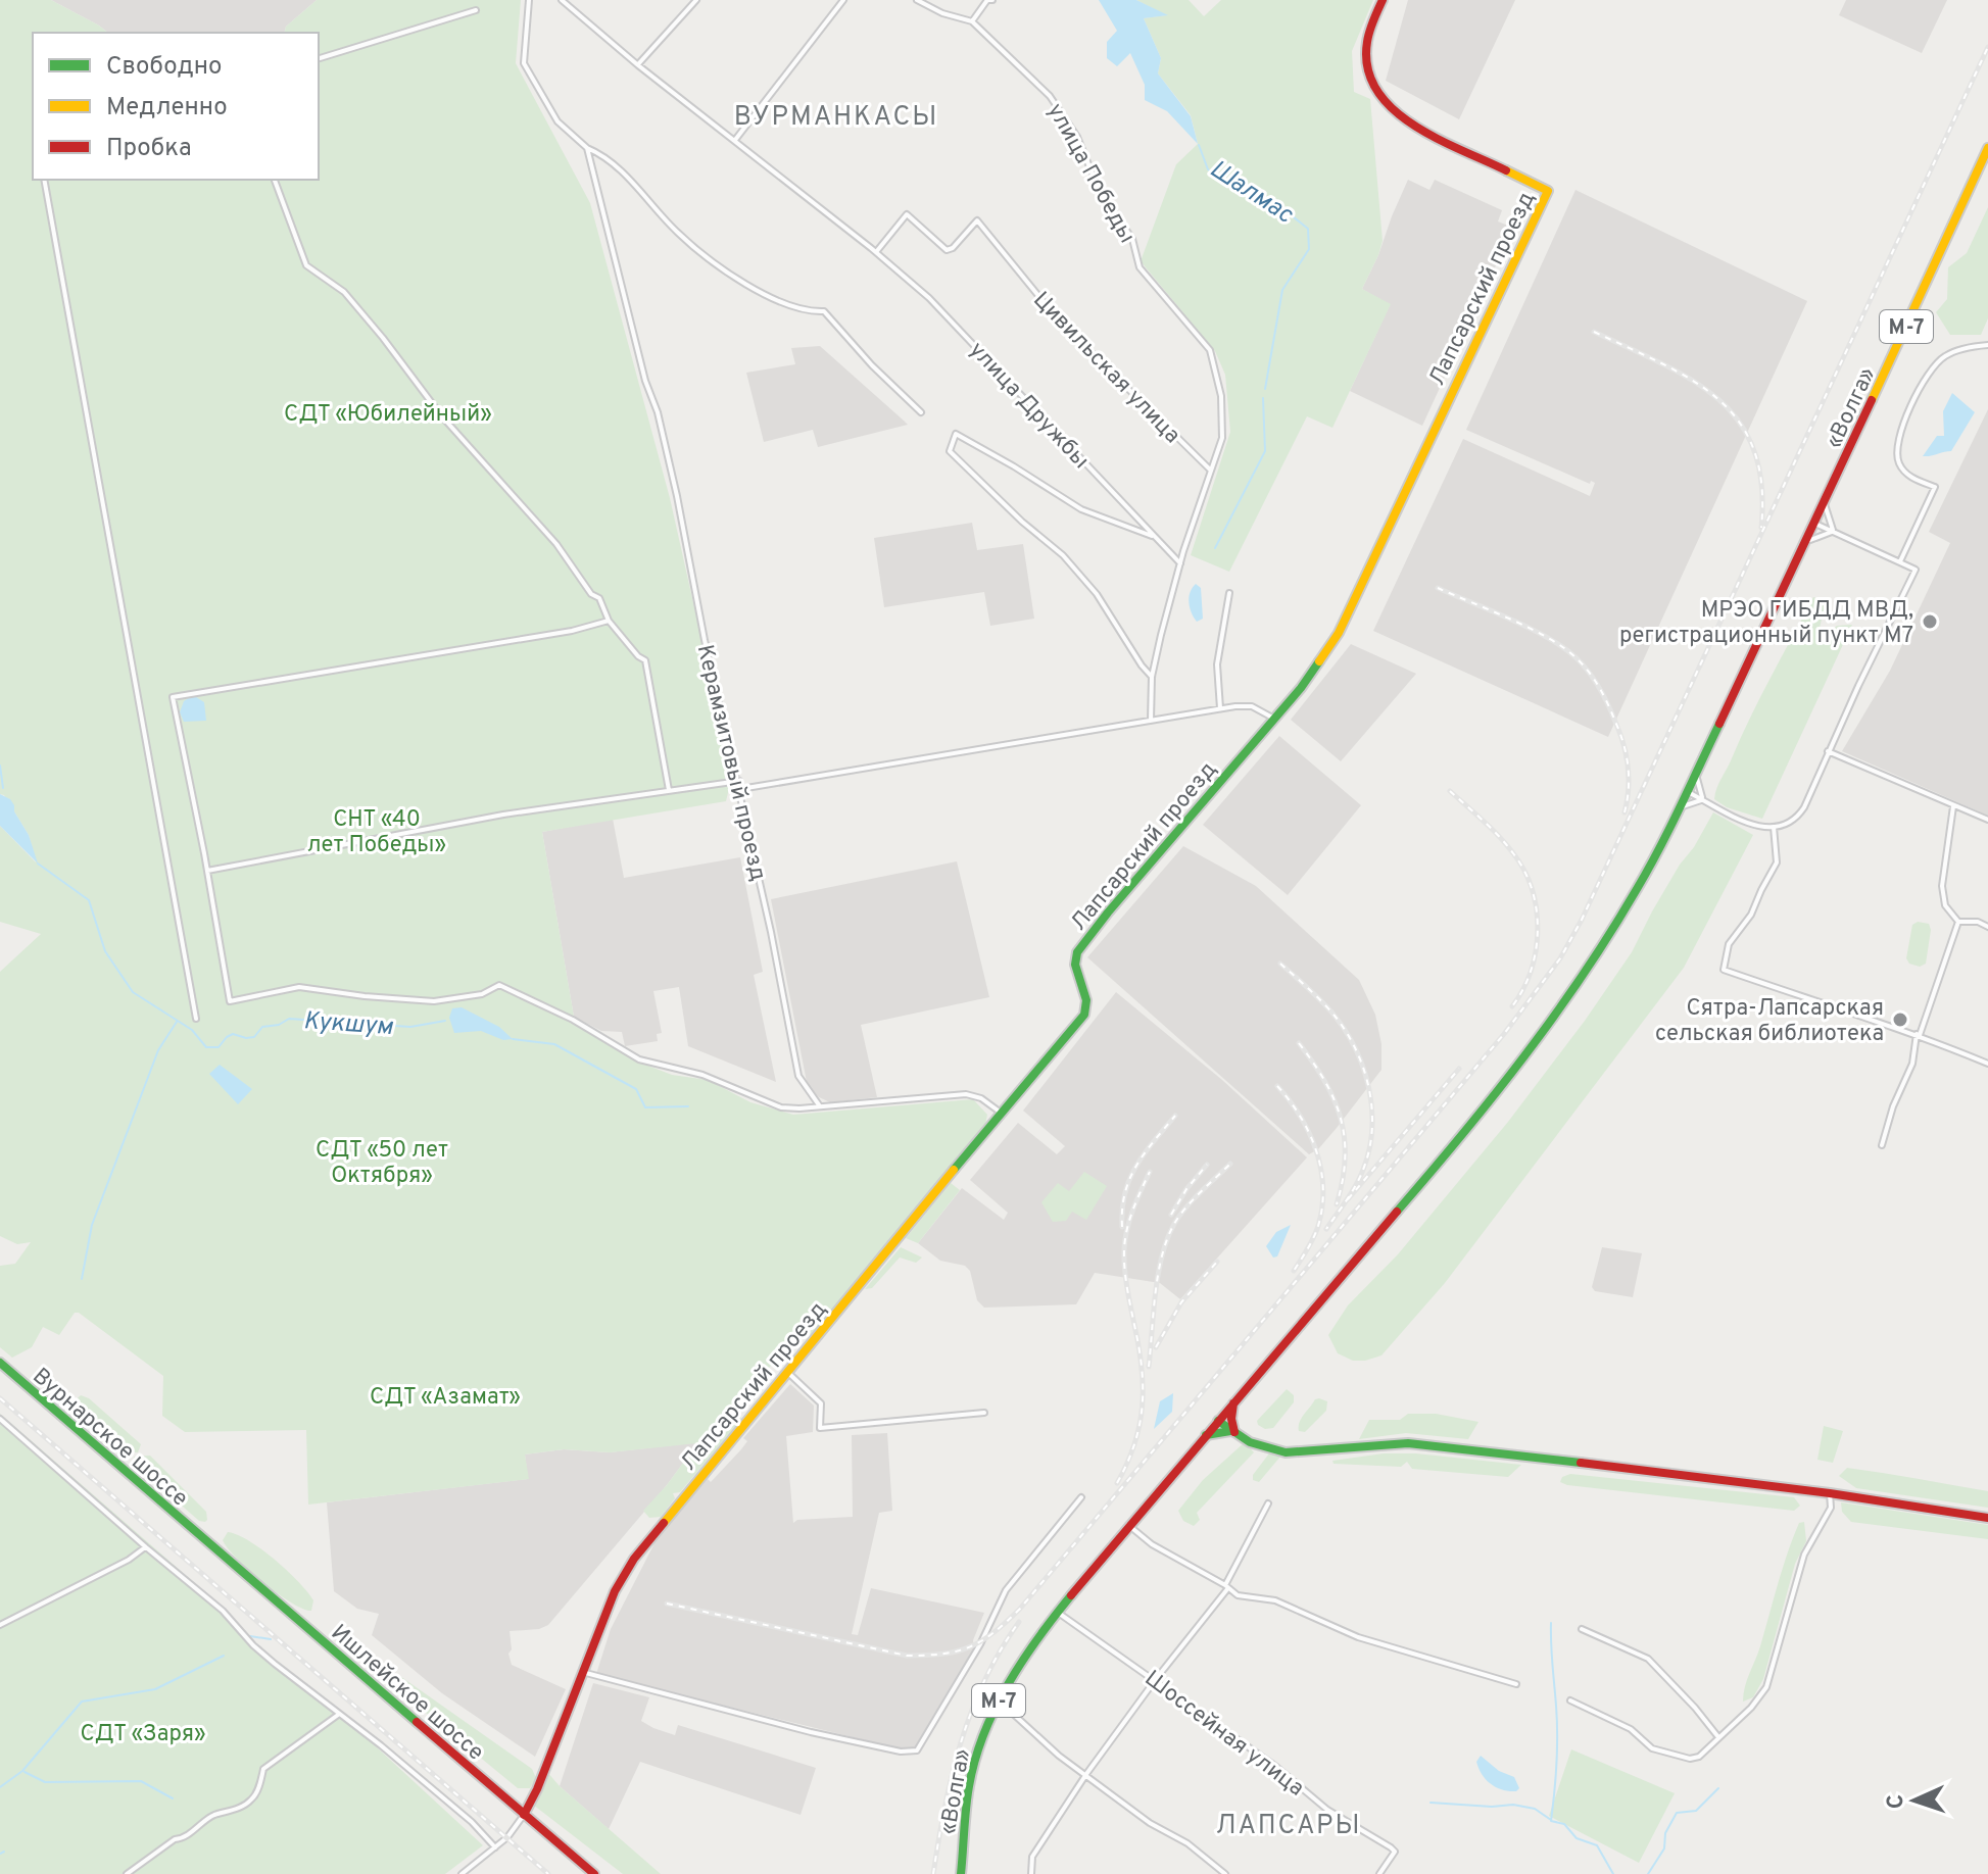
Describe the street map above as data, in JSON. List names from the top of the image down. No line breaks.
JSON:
{"streets":{"main road":["Лапсарский проезд","М-7","«Волга»","Вурнарское шоссе","Ишлейское шоссе"],"street":["улица Победы","Цивильская улица","улица Дружбы","Керамзитовый проезд","Шоссейная улица"]},"crossings":[["улица Победы","Цивильская улица"],["улица Победы","улица Дружбы"],["Лапсарский проезд","Ишлейское шоссе"],["Цивильская улица","улица Дружбы"],["«Волга»","Шоссейная улица"],["Вурнарское шоссе","Ишлейское шоссе"]],"districts":["ВУРМАНКАСЫ","ЛАПСАРЫ"],"water":["Шалмас","Кукшум"],"parks":["СДТ «Юбилейный»","СНТ «40 лет Победы»","СДТ «50 лет Октября»","СДТ «Азамат»","СДТ «Заря»"],"places":["МРЭО ГИБДД МВД, регистрационный пункт М7","Сятра-Лапсарская сельская библиотека"],"legend":["Свободно","Медленно","Пробка"],"north":"left"}
